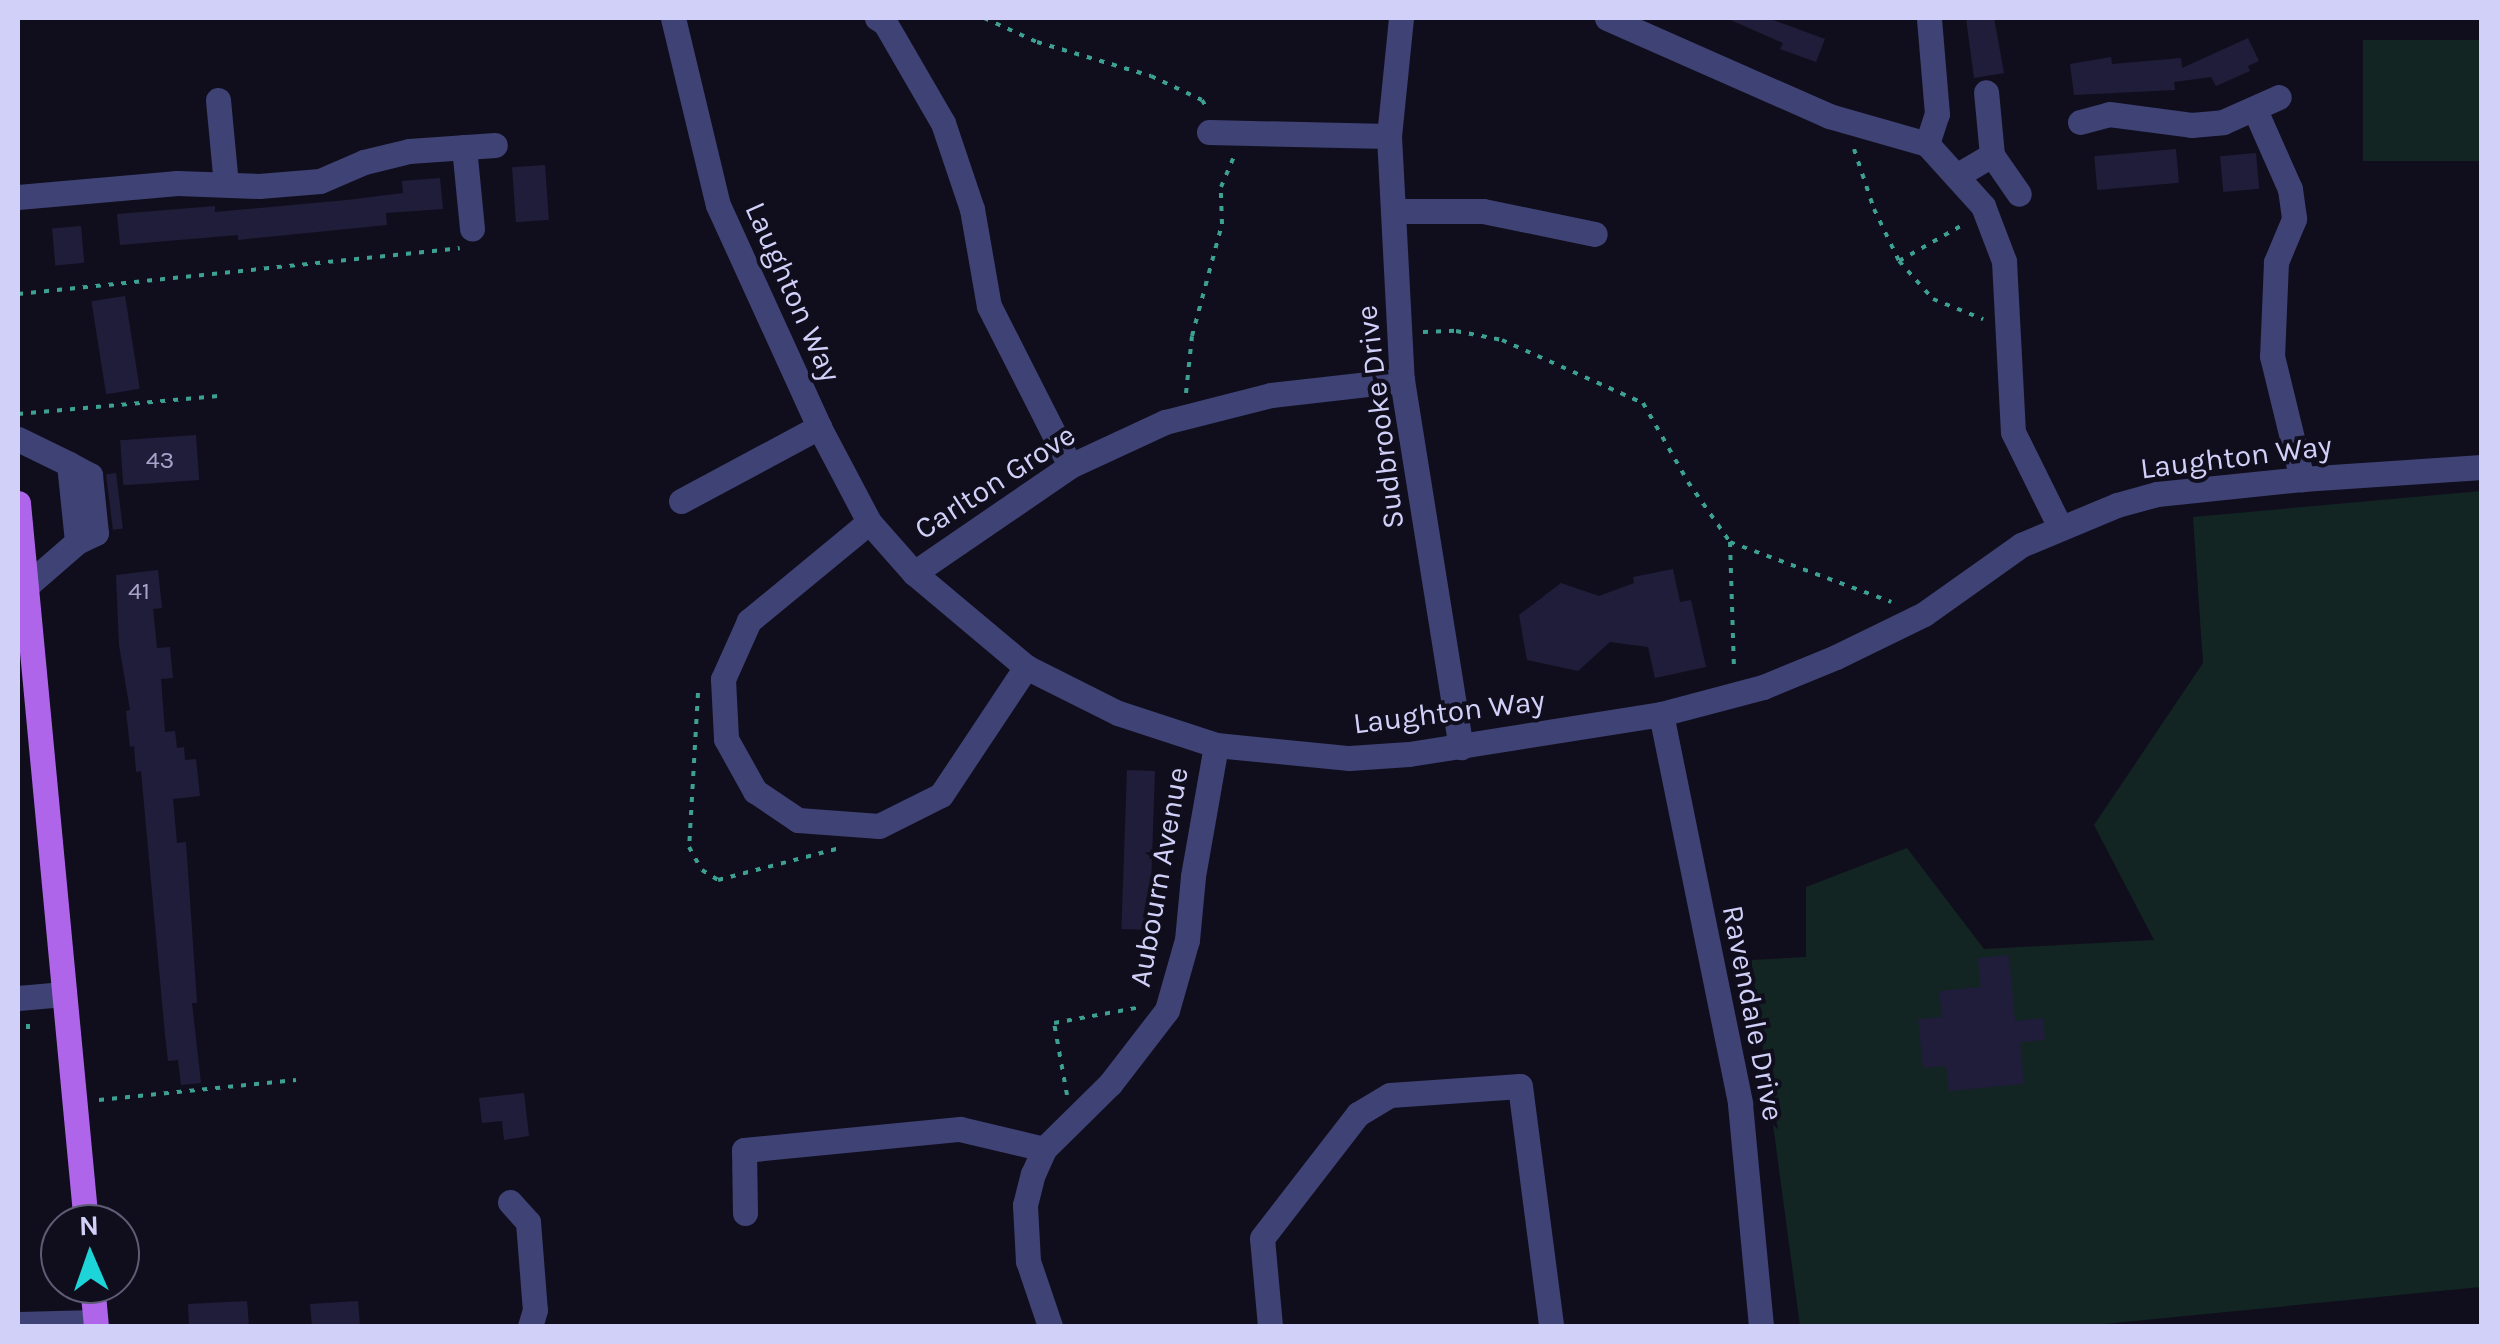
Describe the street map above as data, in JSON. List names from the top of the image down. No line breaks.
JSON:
{"streets":{"street":["Laughton Way","Sudbrooke Drive","Carlton Grove","Aubourn Avenue","Ravendale Drive"]},"crossings":[["Laughton Way","Sudbrooke Drive"],["Laughton Way","Carlton Grove"],["Laughton Way","Aubourn Avenue"],["Laughton Way","Ravendale Drive"],["Sudbrooke Drive","Carlton Grove"]],"house_numbers":["43","41"],"north":"top"}
